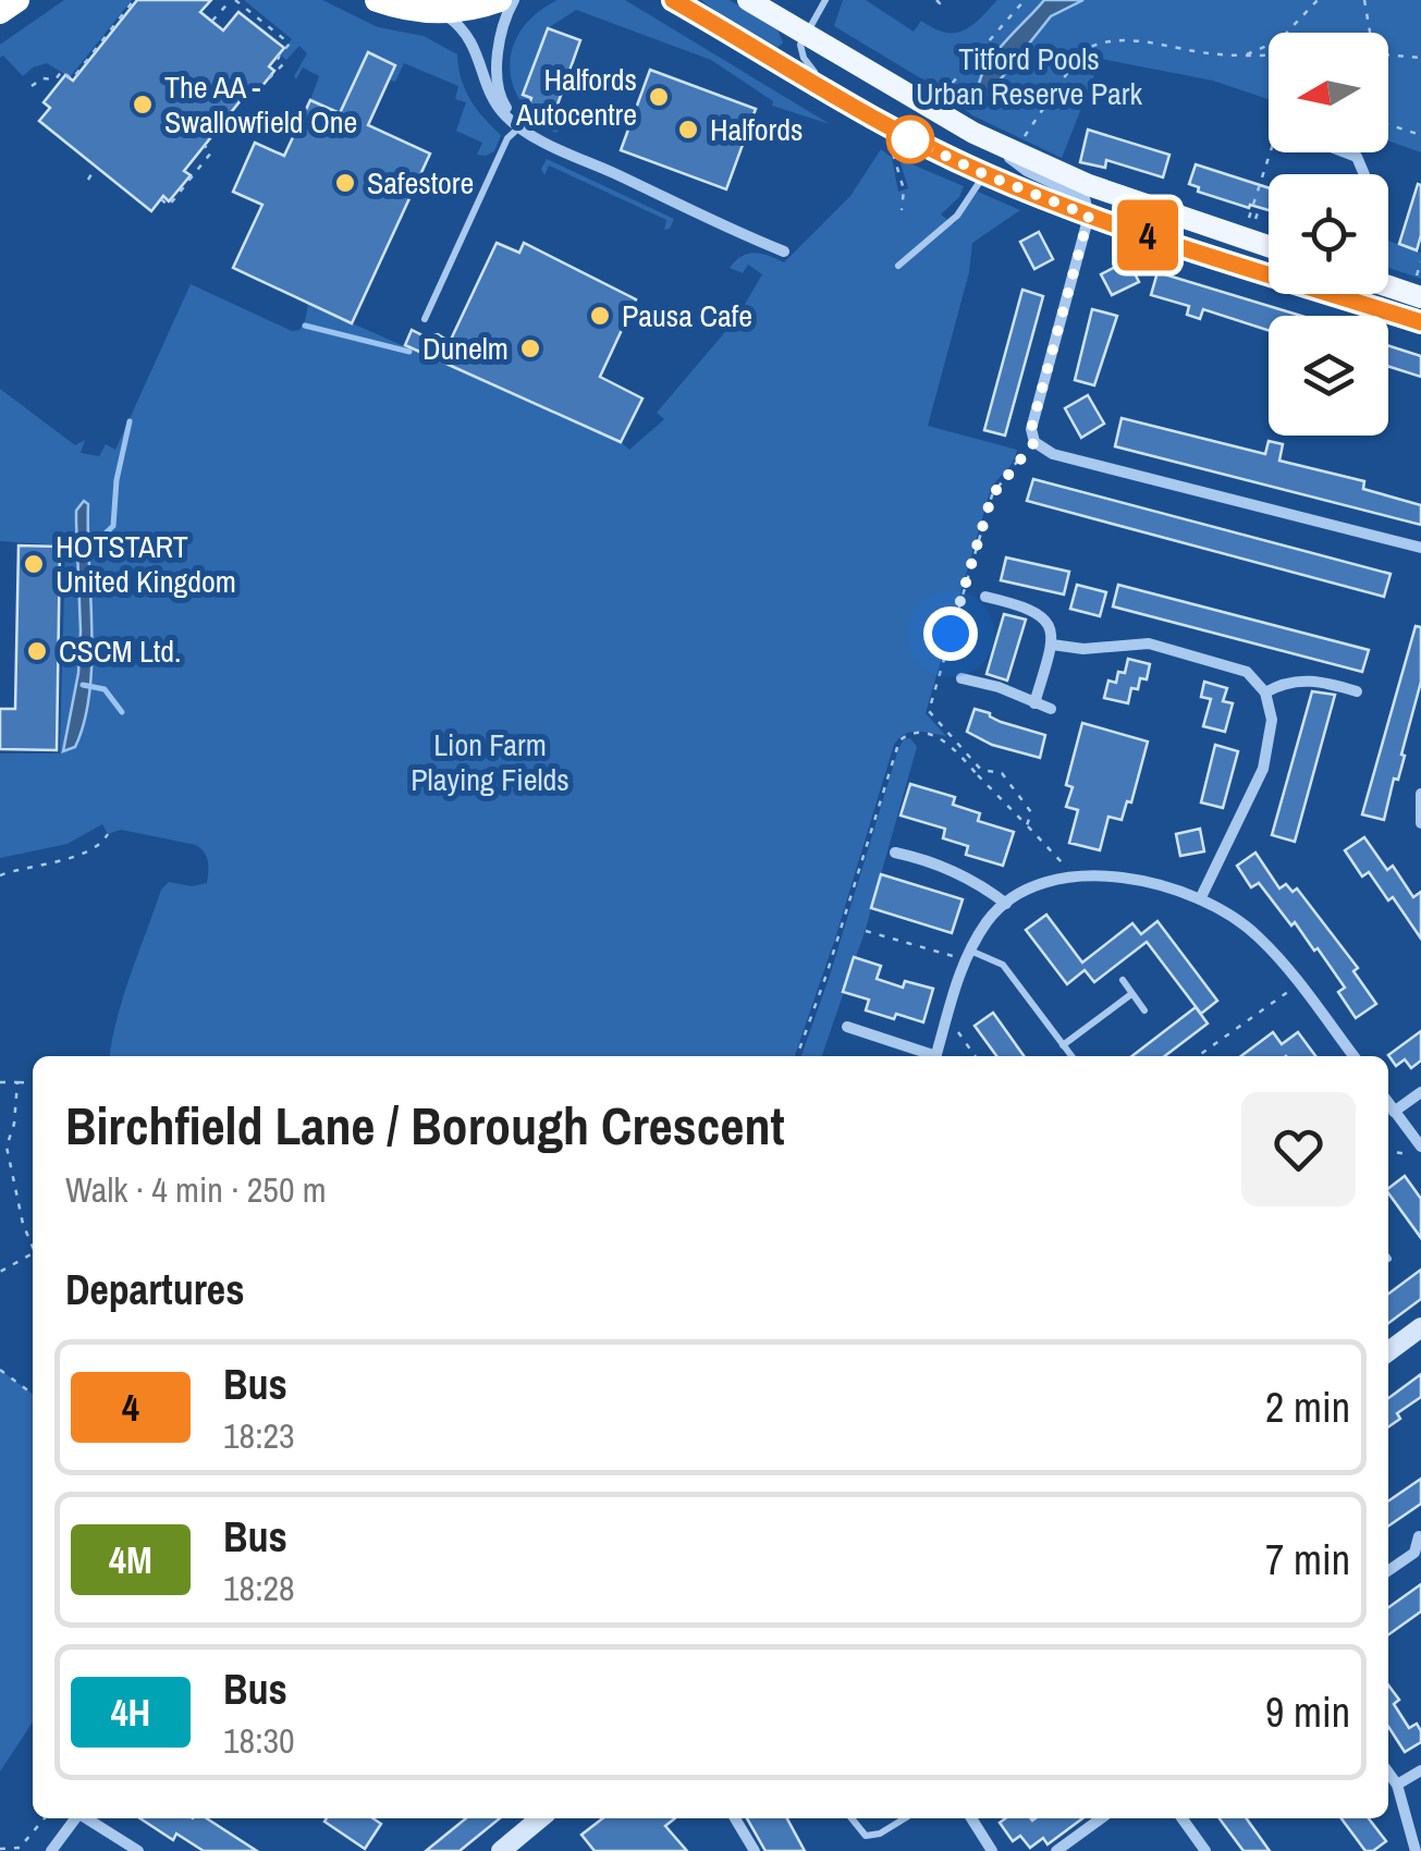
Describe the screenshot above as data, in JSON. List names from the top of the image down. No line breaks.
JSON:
{"parks":["Titford Pools Urban Reserve Park","Lion Farm Playing Fields"],"places":["Halfords Autocentre","The AA - Swallowfield One","Halfords","Safestore","Pausa Cafe","Dunelm","HOTSTART United Kingdom","CSCM Ltd."],"lines":["bus line 4"],"north":"left","page":{"on_map":"4","heading":[["Birchfield Lane / Borough Crescent","Walk · 4 min · 250 m"],"Departures"],"list":[{"mark":"4","name":"Bus","note":"18:23","value":"2 min"},{"mark":"4M","name":"Bus","note":"18:28","value":"7 min"},{"mark":"4H","name":"Bus","note":"18:30","value":"9 min"}]}}
